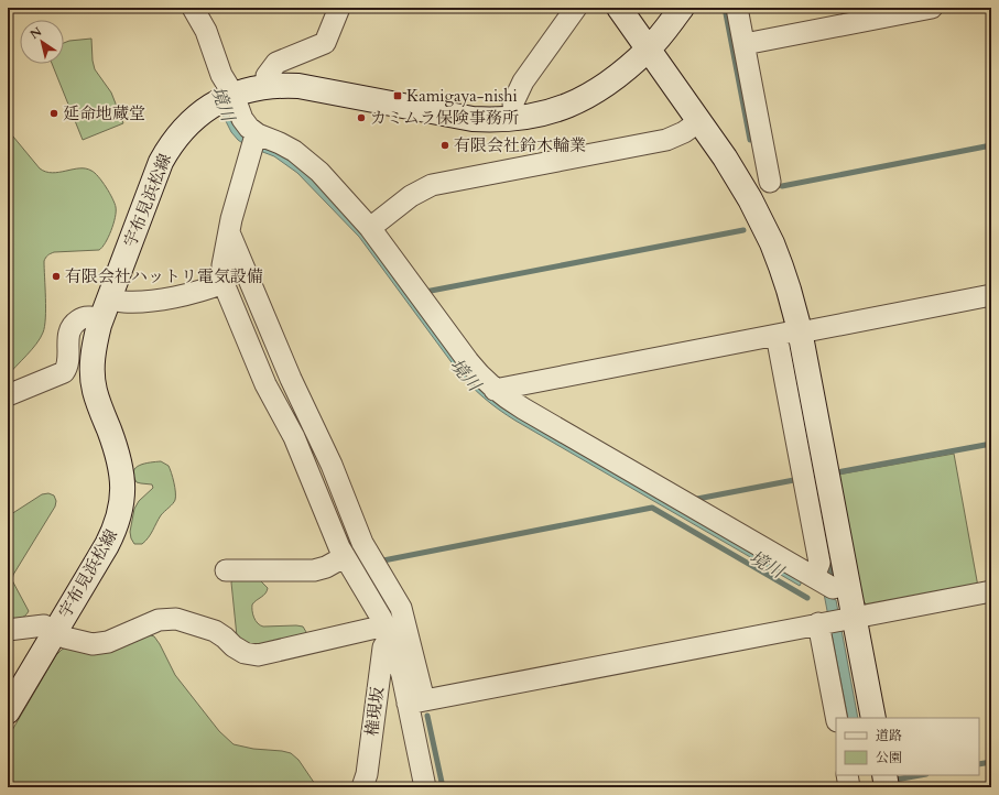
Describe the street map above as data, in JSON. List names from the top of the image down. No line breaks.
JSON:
{"streets":{"main road":["宇布見浜松線"],"street":["権現坂"]},"water":["境川"],"places":{"transit":["Kamigaya-nishi"],"other":["延命地蔵堂","カミムラ保険事務所","有限会社鈴木輪業","有限会社ハットリ電気設備"]},"legend":["道路","公園"],"north":"top left"}
